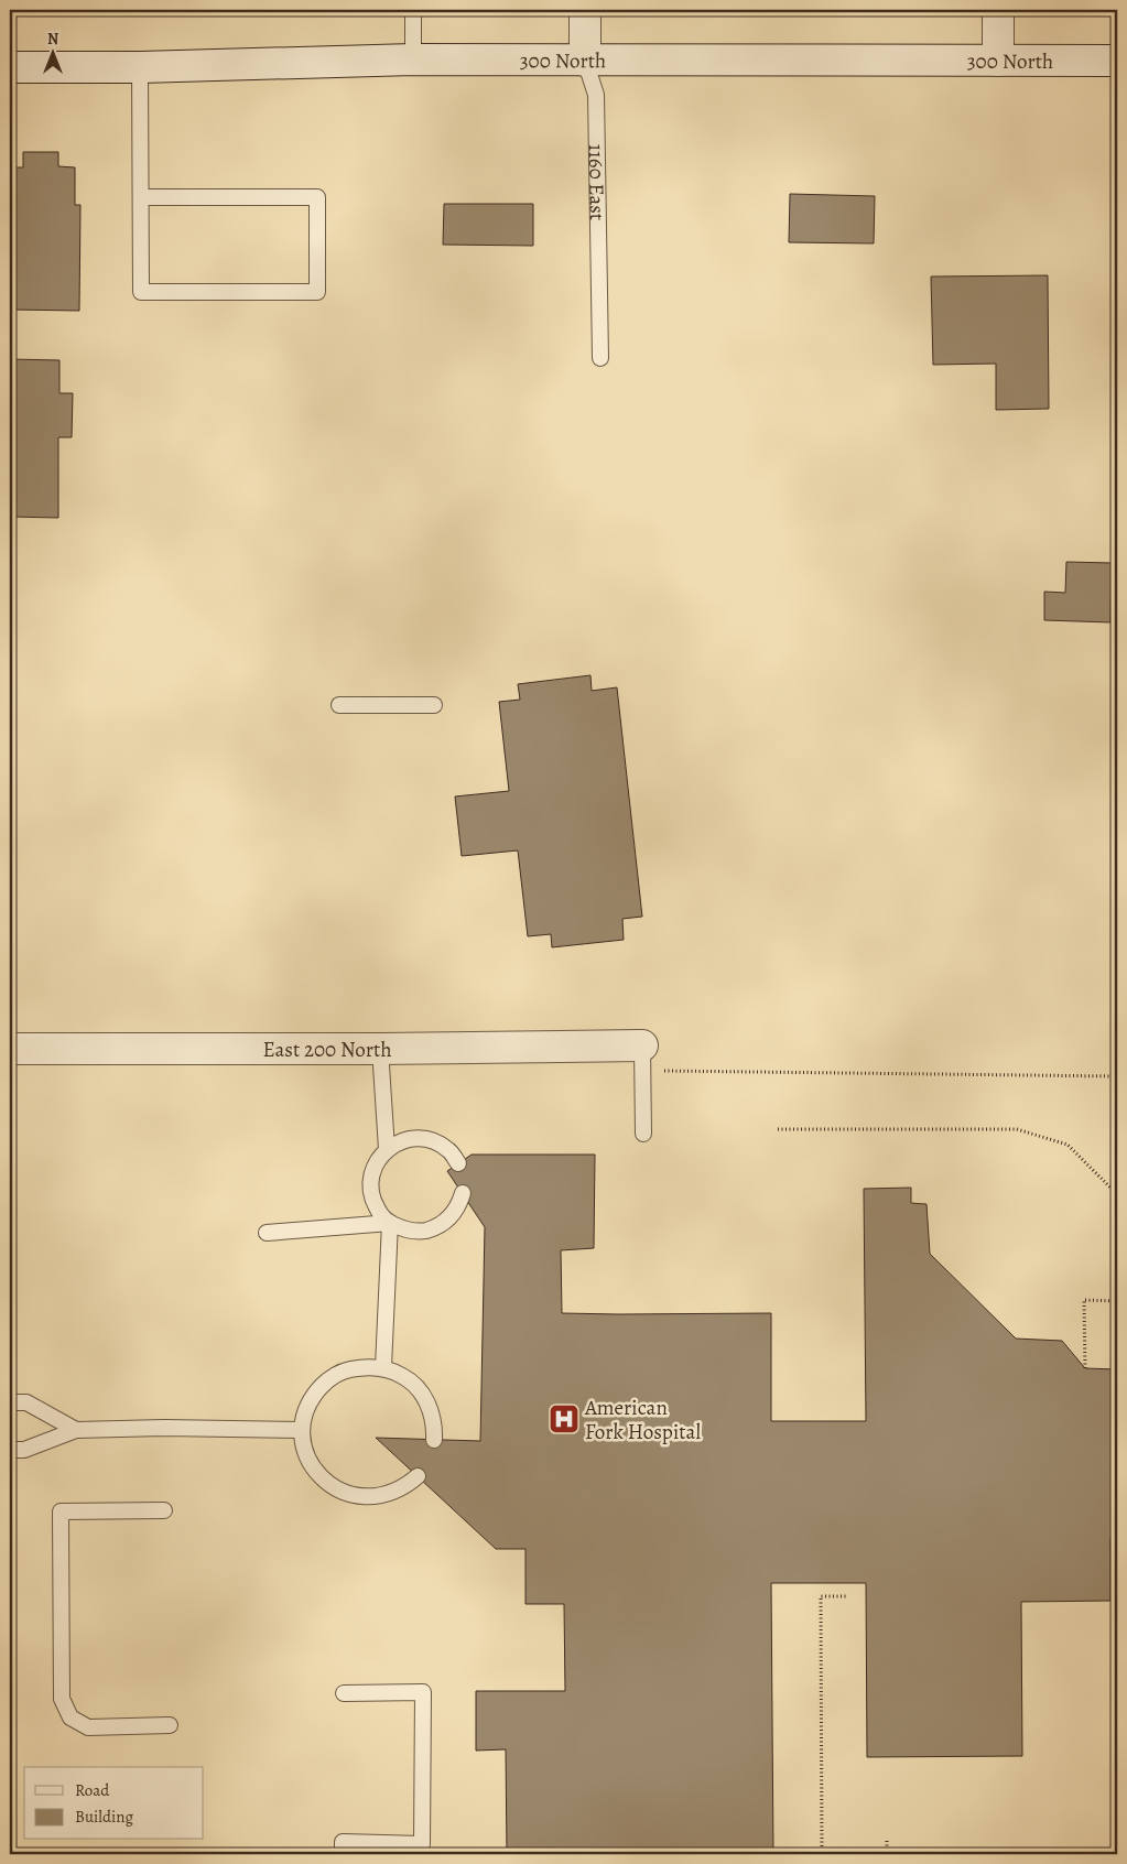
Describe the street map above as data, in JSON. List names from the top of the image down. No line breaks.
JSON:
{"streets":{"street":["300 North","1160 East","East 200 North"]},"crossings":[["300 North","1160 East"]],"places":{"hospital":["American Fork Hospital"]},"legend":["Road","Building"],"north":"top"}
